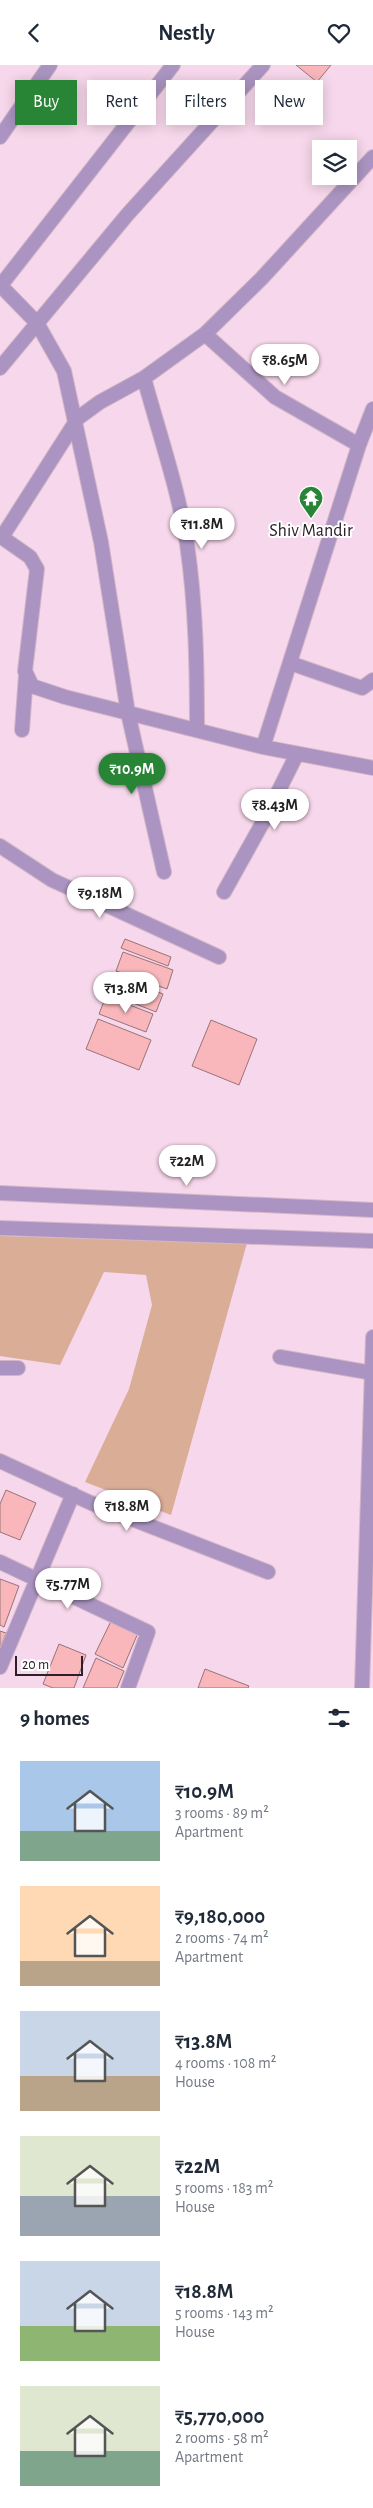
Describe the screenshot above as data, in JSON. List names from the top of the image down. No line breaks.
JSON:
{"places":{"temple":["Shiv Mandir"]},"scale_bar":"20 m","page":{"header":"Nestly","chip":["Buy","Rent","Filters","New"],"price":["₹8.65M","₹11.8M","₹10.9M","₹8.43M","₹9.18M","₹13.8M","₹22M","₹18.8M","₹5.77M"],"scale":"20 m","heading":"9 homes","list":[{"name":"₹10.9M","note":"3 rooms · 89 m² · Apartment"},{"name":"₹9,180,000","note":"2 rooms · 74 m² · Apartment"},{"name":"₹13.8M","note":"4 rooms · 108 m² · House"},{"name":"₹22M","note":"5 rooms · 183 m² · House"},{"name":"₹18.8M","note":"5 rooms · 143 m² · House"},{"name":"₹5,770,000","note":"2 rooms · 58 m² · Apartment"}]}}
